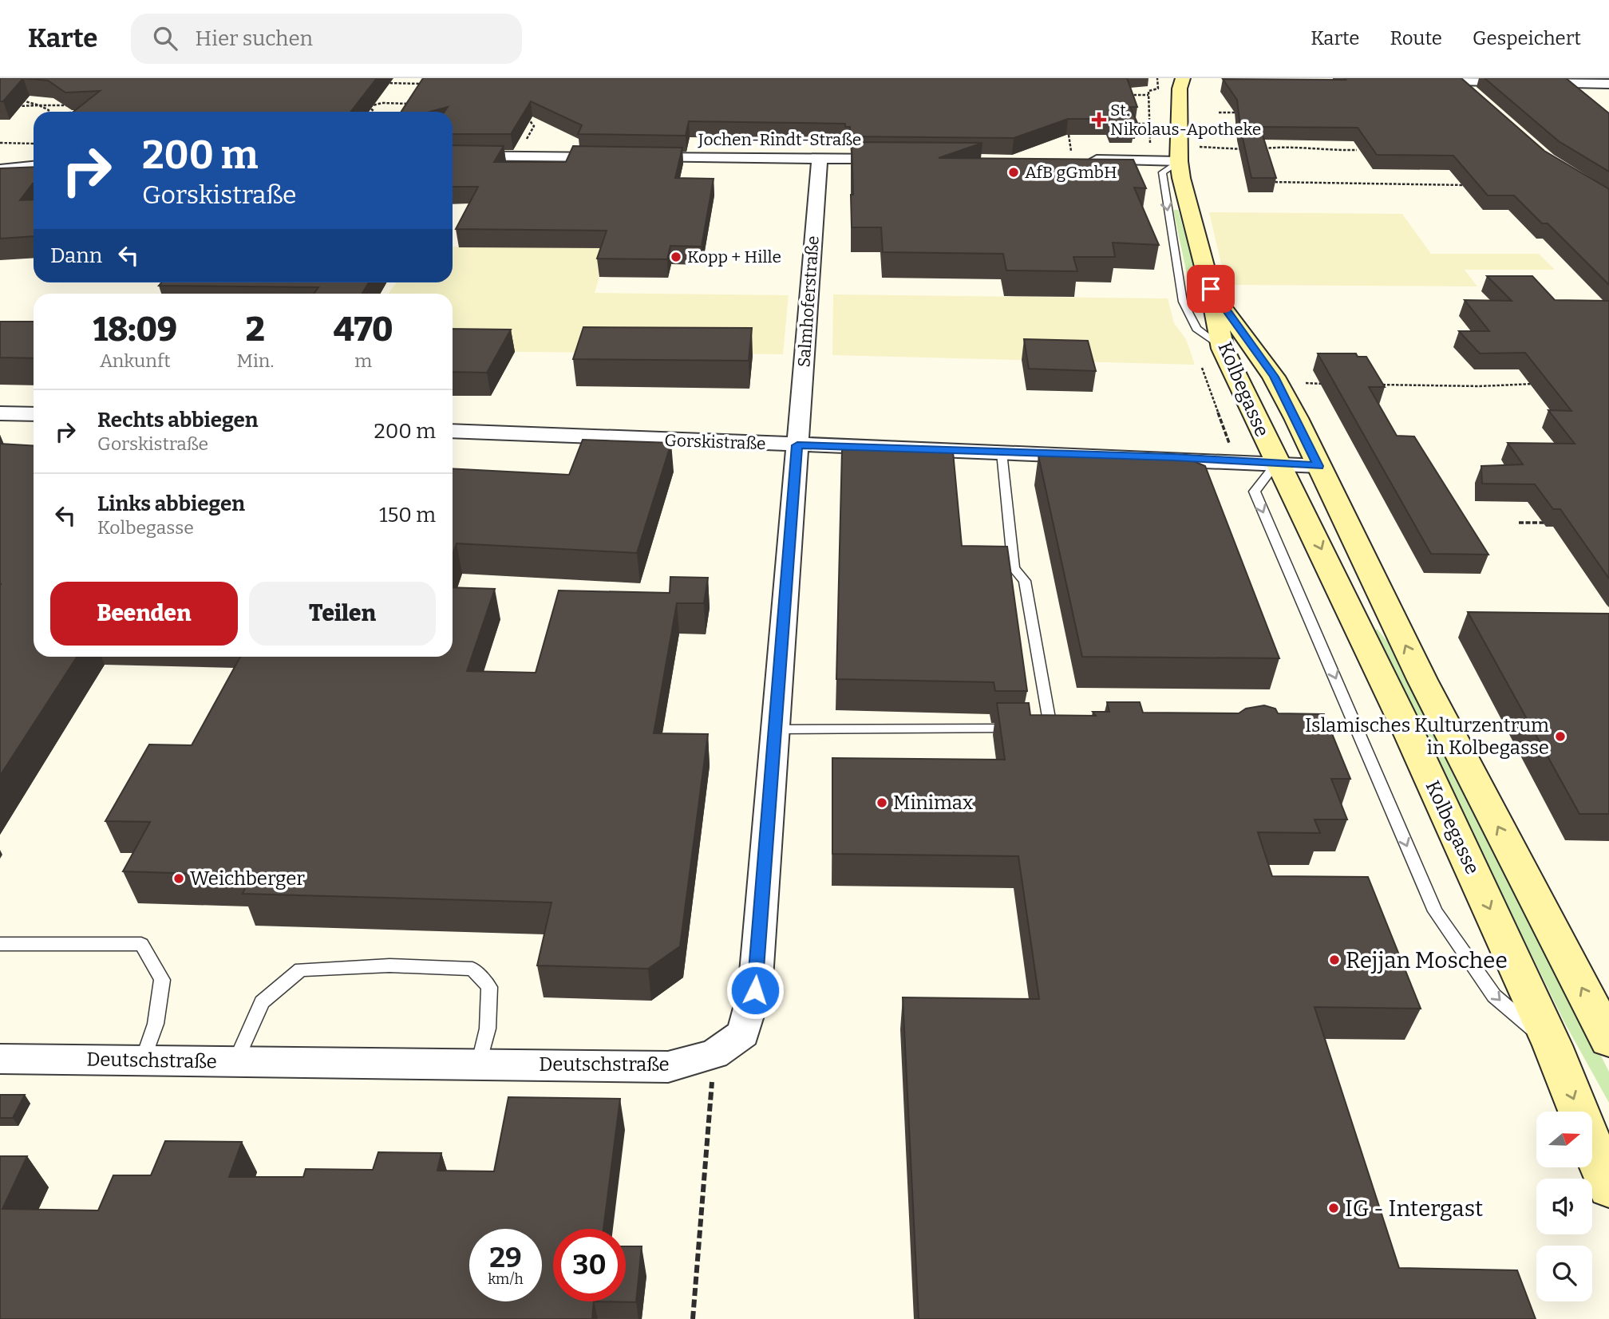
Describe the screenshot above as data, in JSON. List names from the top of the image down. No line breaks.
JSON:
{"streets":{"main road":["Kolbegasse"],"street":["Jochen-Rindt-Straße","Salmhoferstraße","Gorskistraße","Deutschstraße"]},"crossings":[["Jochen-Rindt-Straße","Salmhoferstraße"],["Salmhoferstraße","Gorskistraße"],["Salmhoferstraße","Deutschstraße"],["Kolbegasse","Gorskistraße"],["Gorskistraße","Deutschstraße"]],"places":{"health":["St. Nikolaus-Apotheke"],"other":["AfB gGmbH","Kopp + Hille","Islamisches Kulturzentrum in Kolbegasse","Minimax","Weichberger","Rejjan Moschee","IG - Intergast"]},"north":"right","page":{"header":"Karte","search":"Hier suchen","nav":["Karte","Route","Gespeichert"],"turn":["200 m","Gorskistraße"],"then":"Dann","eta":["18:09","Ankunft","2","Min.","470","m"],"list":[{"name":"Rechts abbiegen","note":"Gorskistraße","value":"200 m"},{"name":"Links abbiegen","note":"Kolbegasse","value":"150 m"}],"buttons":["Beenden","Teilen"],"speed":"29 km/h","limit":"30"}}
